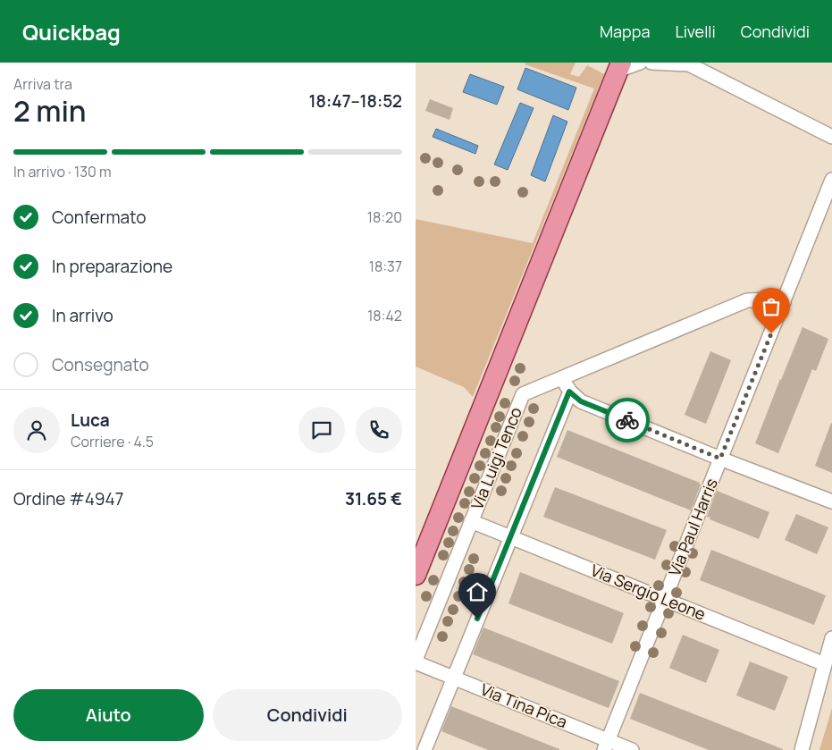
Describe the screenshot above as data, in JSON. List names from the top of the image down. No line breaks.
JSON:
{"streets":{"street":["Via Luigi Tenco","Via Paul Harris","Via Sergio Leone","Via Tina Pica"]},"crossings":[["Via Luigi Tenco","Via Paul Harris"],["Via Luigi Tenco","Via Sergio Leone"],["Via Luigi Tenco","Via Tina Pica"],["Via Paul Harris","Via Sergio Leone"],["Via Paul Harris","Via Tina Pica"]],"page":{"header":"Quickbag","nav":["Mappa","Livelli","Condividi"],"heading":["2 min","Arriva tra","18:47–18:52"],"panel":["Luca","Corriere · 4.5","Ordine #4947","31.65 €"],"bar":"In arrivo · 130 m","list":[["Confermato","18:20"],["In preparazione","18:37"],["In arrivo","18:42"],"Consegnato"],"buttons":["Aiuto","Condividi"]}}
